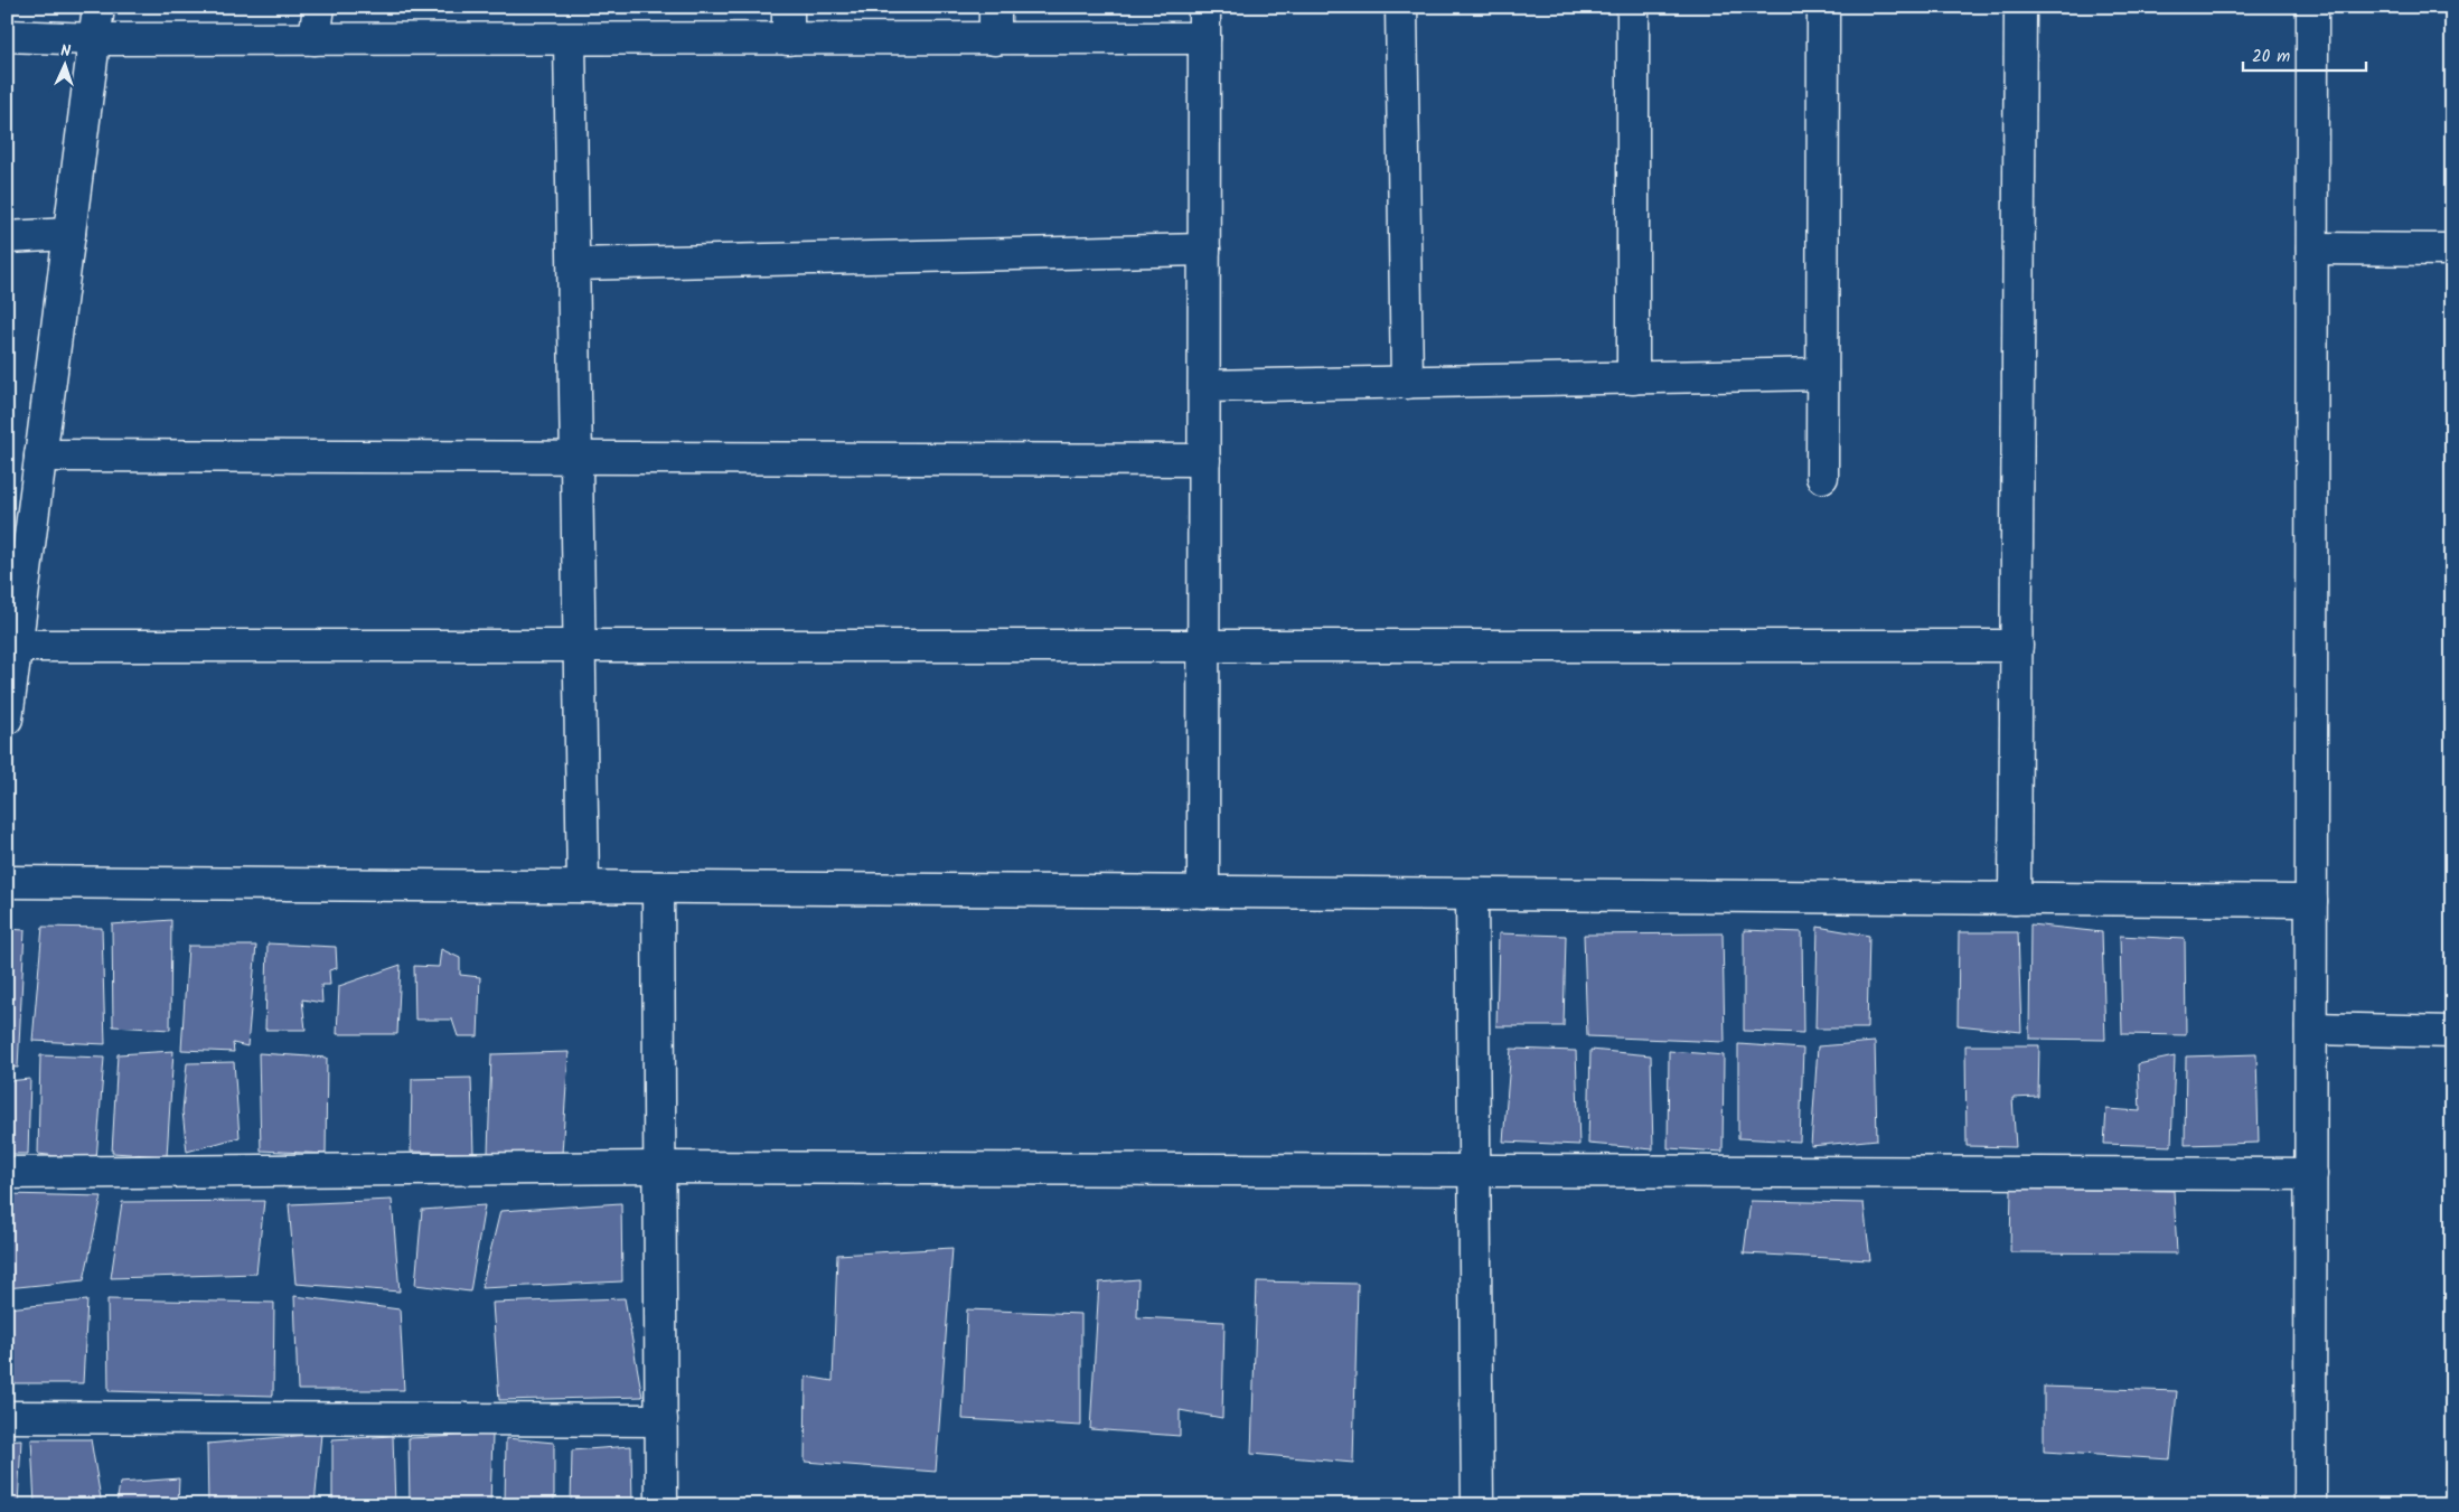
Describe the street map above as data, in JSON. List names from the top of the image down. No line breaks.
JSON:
{"scale_bar":"20 m","north":"top"}
